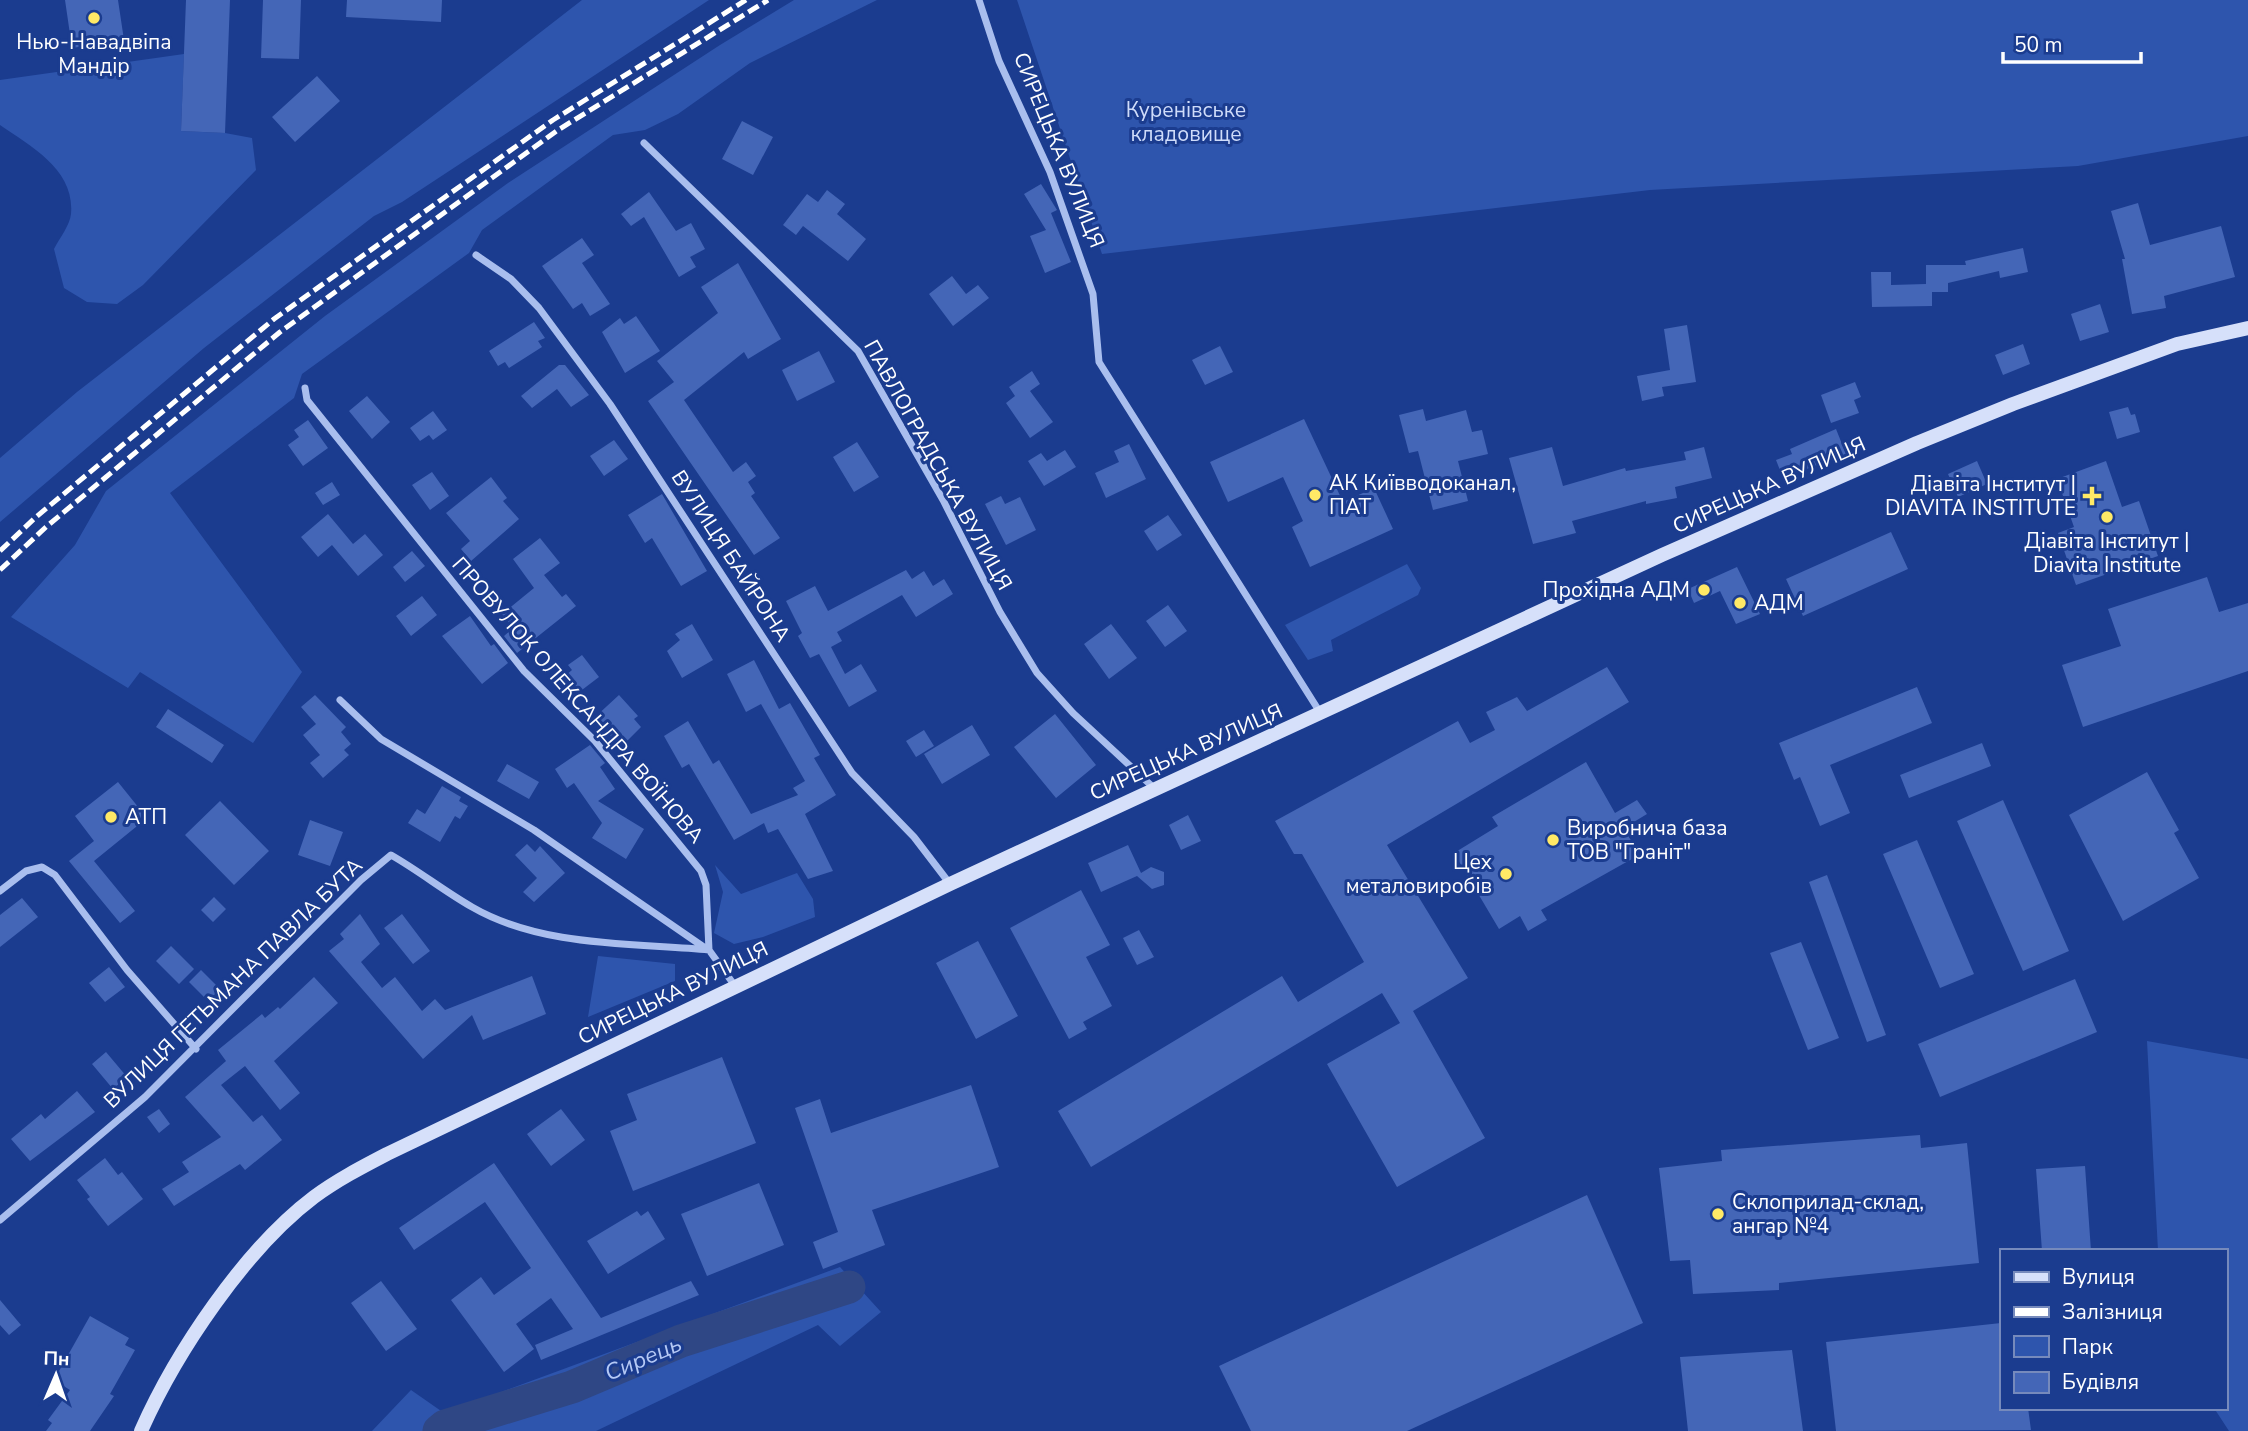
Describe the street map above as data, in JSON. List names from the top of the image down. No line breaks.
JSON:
{"streets":{"main road":["СИРЕЦЬКА ВУЛИЦЯ"],"street":["ПАВЛОГРАДСЬКА ВУЛИЦЯ","ВУЛИЦЯ БАЙРОНА","ПРОВУЛОК ОЛЕКСАНДРА ВОЇНОВА","ВУЛИЦЯ ГЕТЬМАНА ПАВЛА БУТА"]},"crossings":[["СИРЕЦЬКА ВУЛИЦЯ","ПАВЛОГРАДСЬКА ВУЛИЦЯ"],["СИРЕЦЬКА ВУЛИЦЯ","ВУЛИЦЯ БАЙРОНА"],["ПРОВУЛОК ОЛЕКСАНДРА ВОЇНОВА","ВУЛИЦЯ ГЕТЬМАНА ПАВЛА БУТА"]],"water":["Сирець"],"parks":["Куренівське кладовище"],"places":{"other":["Нью-Навадвіпа Мандір","АК Київводоканал, ПАТ","Діавіта Інститут | Diavita Institute","Прохідна АДМ","АДМ","АТП","Виробнича база ТОВ \"Граніт\"","Цех металовиробів","Склоприлад-склад, ангар №4"],"health":["Діавіта Інститут | DIAVITA INSTITUTE"]},"legend":["Вулиця","Залізниця","Парк","Будівля"],"scale_bar":"50 m","north":"top"}
